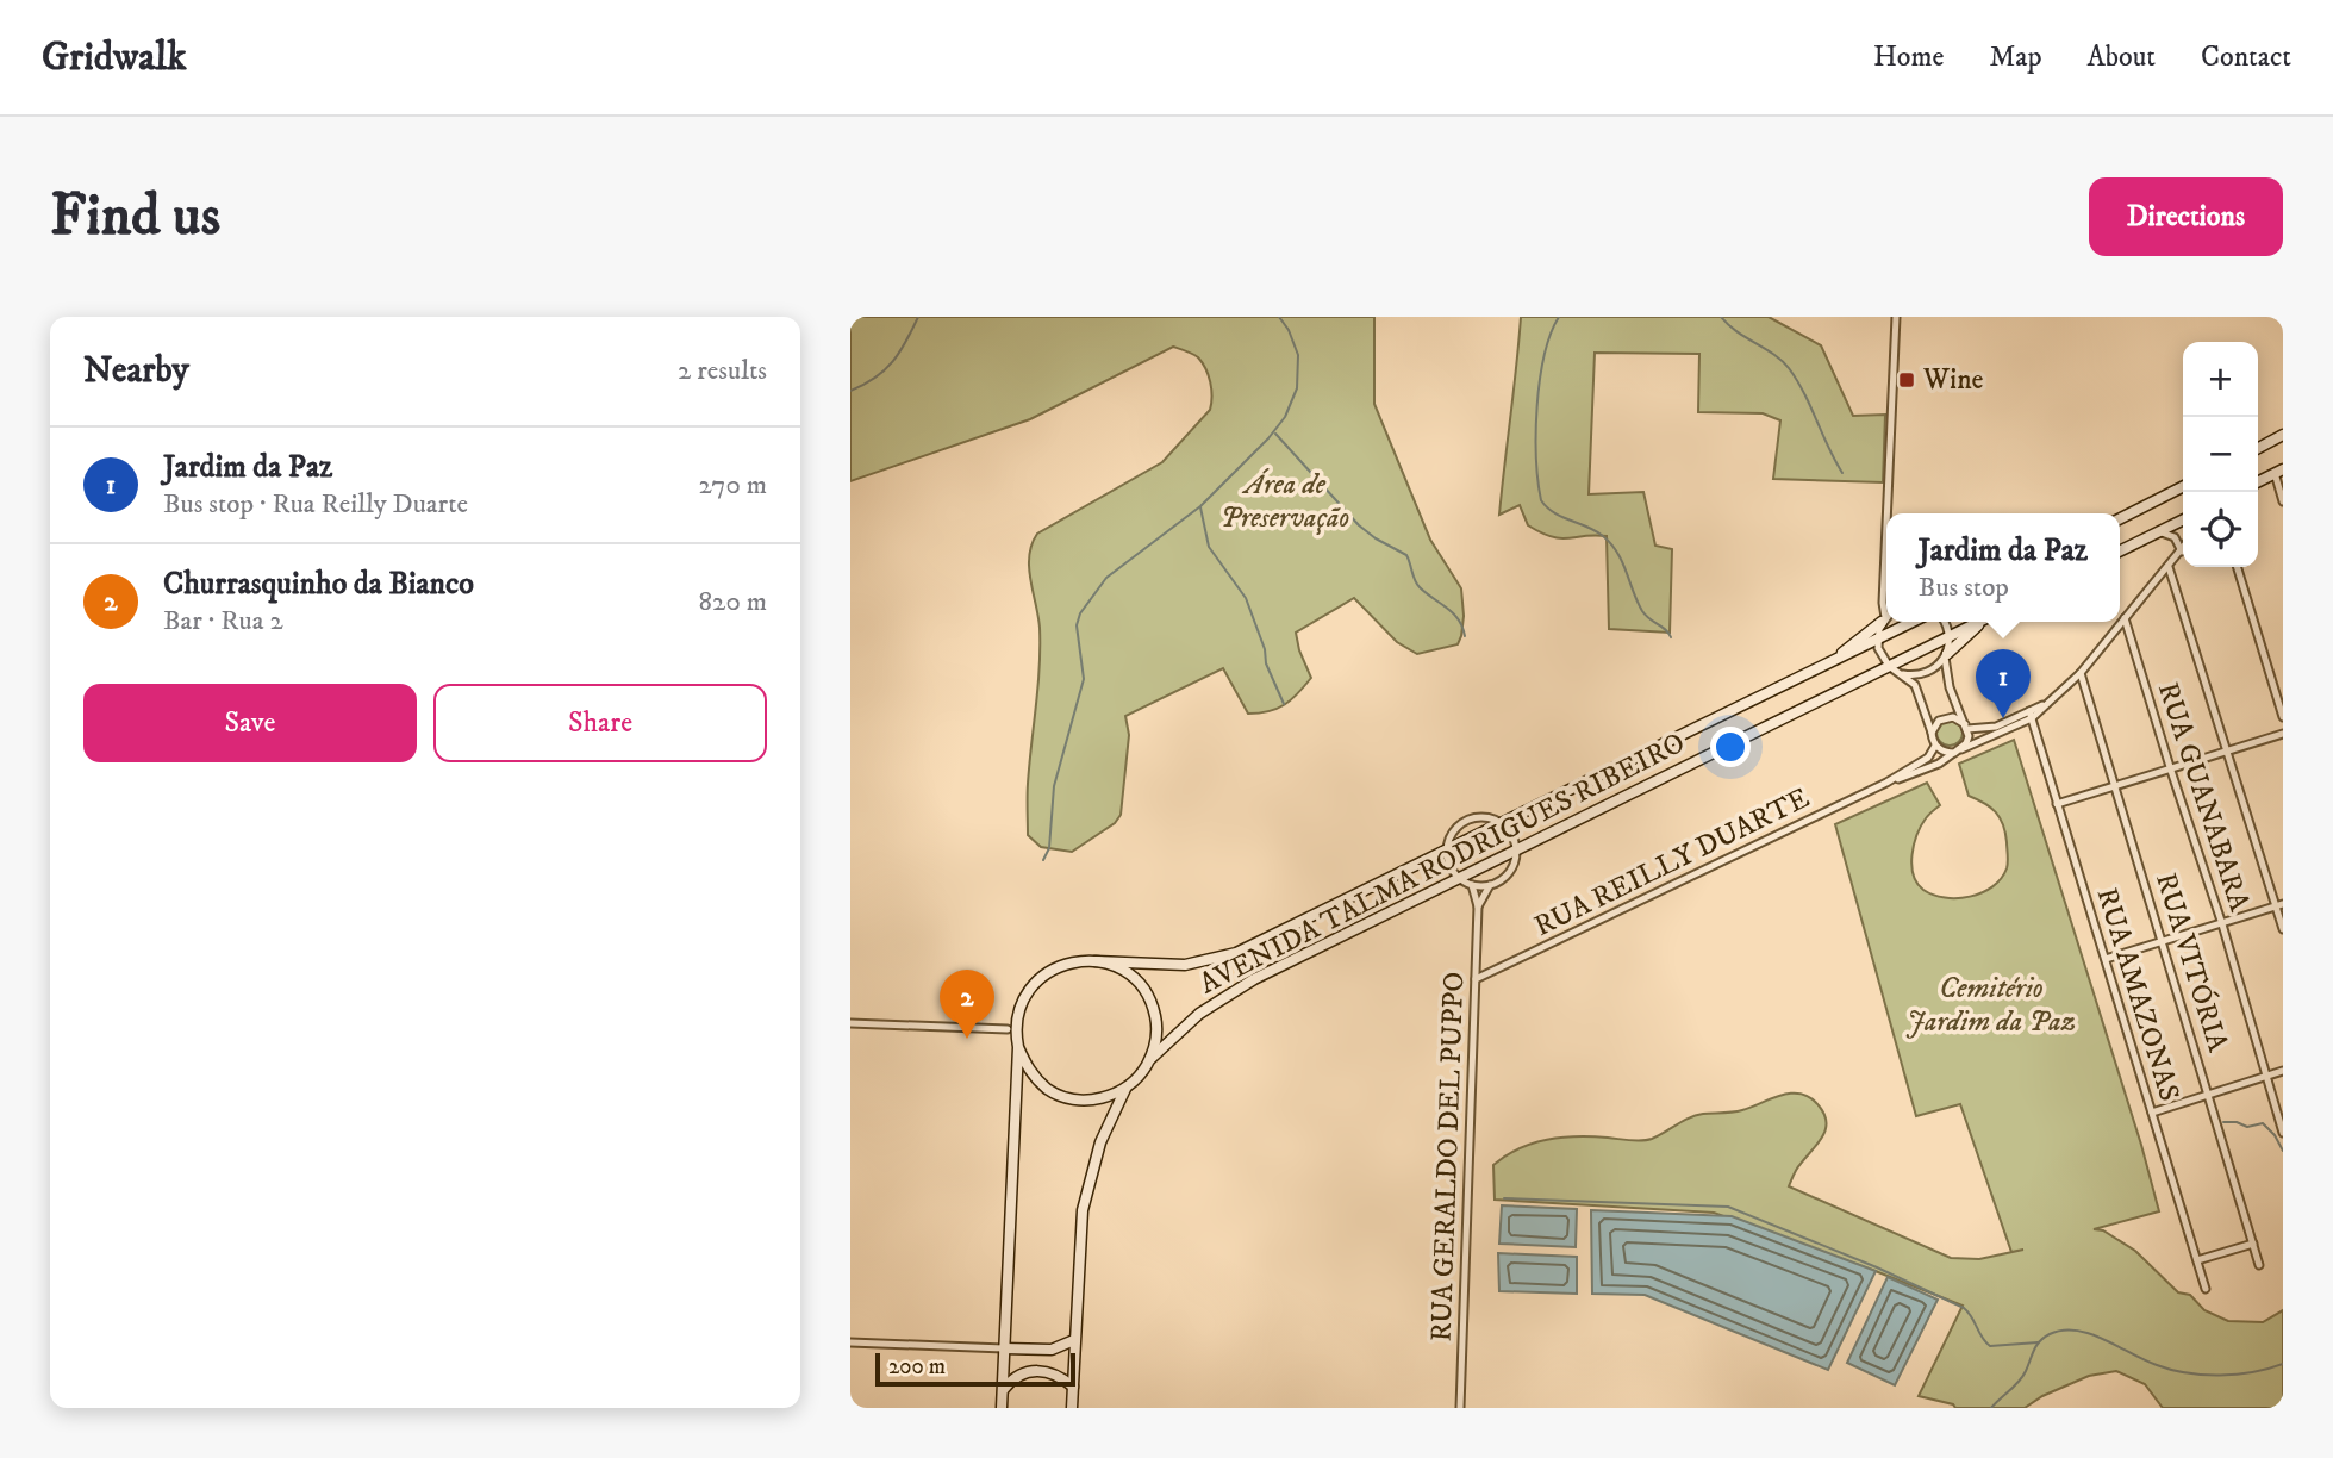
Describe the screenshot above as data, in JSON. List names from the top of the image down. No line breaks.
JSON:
{"streets":{"main road":["AVENIDA TALMA RODRIGUES RIBEIRO"],"street":["RUA GUANABARA","RUA REILLY DUARTE","RUA VITÓRIA","RUA AMAZONAS","RUA GERALDO DEL PUPPO"]},"crossings":[["RUA GUANABARA","RUA REILLY DUARTE"],["RUA REILLY DUARTE","RUA VITÓRIA"],["RUA REILLY DUARTE","RUA AMAZONAS"],["RUA REILLY DUARTE","RUA GERALDO DEL PUPPO"],["AVENIDA TALMA RODRIGUES RIBEIRO","RUA GERALDO DEL PUPPO"]],"parks":["Área de Preservação","Cemitério Jardim da Paz"],"places":{"transit":["Wine"]},"scale_bar":"200 m","page":{"header":"Gridwalk","nav":["Home","Map","About","Contact"],"buttons":["Directions",["Save","Share"]],"title":"Find us","heading":["Nearby","2 results"],"map_buttons":["+","−"],"list":[{"mark":"1","name":"Jardim da Paz","note":"Bus stop · Rua Reilly Duarte","value":"270 m"},{"mark":"2","name":"Churrasquinho da Bianco","note":"Bar · Rua 2","value":"820 m"}],"popup":["Jardim da Paz","Bus stop"],"pins":["1","2"],"scale":"200 m"}}
